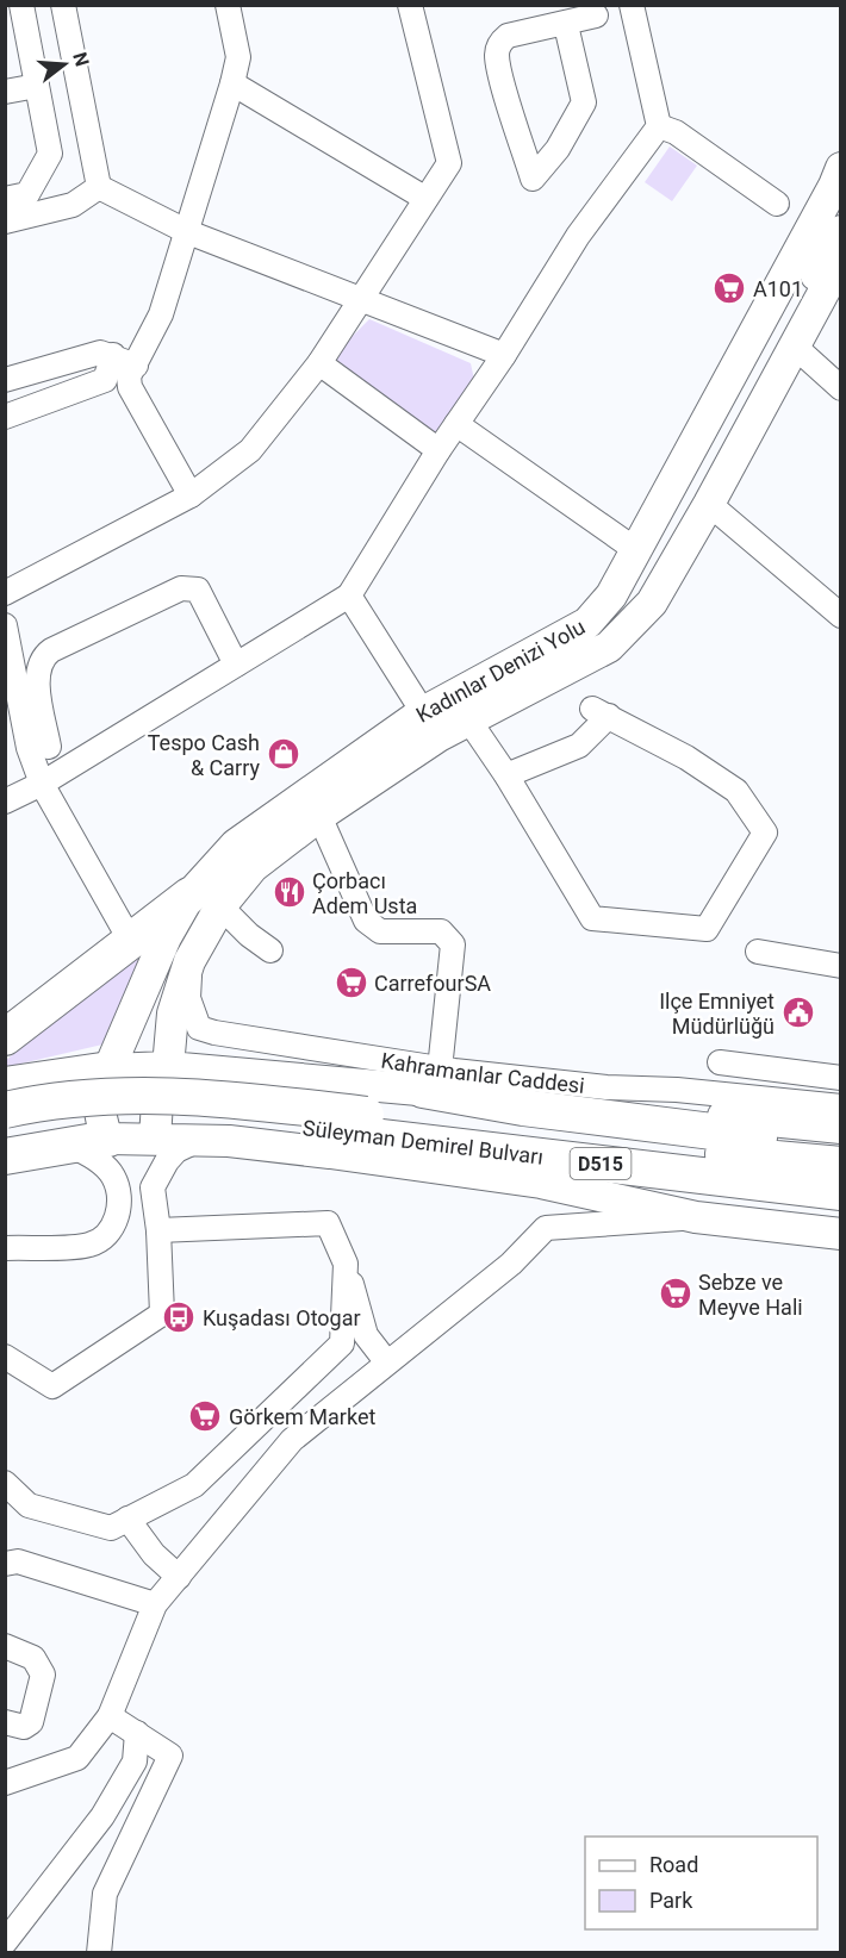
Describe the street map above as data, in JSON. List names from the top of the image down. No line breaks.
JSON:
{"streets":{"highway":["Süleyman Demirel Bulvarı","D515"],"main road":["Kadınlar Denizi Yolu"],"street":["Kahramanlar Caddesi"]},"crossings":[["Kadınlar Denizi Yolu","Kahramanlar Caddesi"]],"places":{"supermarket":["A101","CarrefourSA","Sebze ve Meyve Hali","Görkem Market"],"shop":["Tespo Cash & Carry"],"restaurant":["Çorbacı Adem Usta"],"public building":["Ilçe Emniyet Müdürlüğü"],"bus stop":["Kuşadası Otogar"]},"legend":["Road","Park"],"north":"right"}
